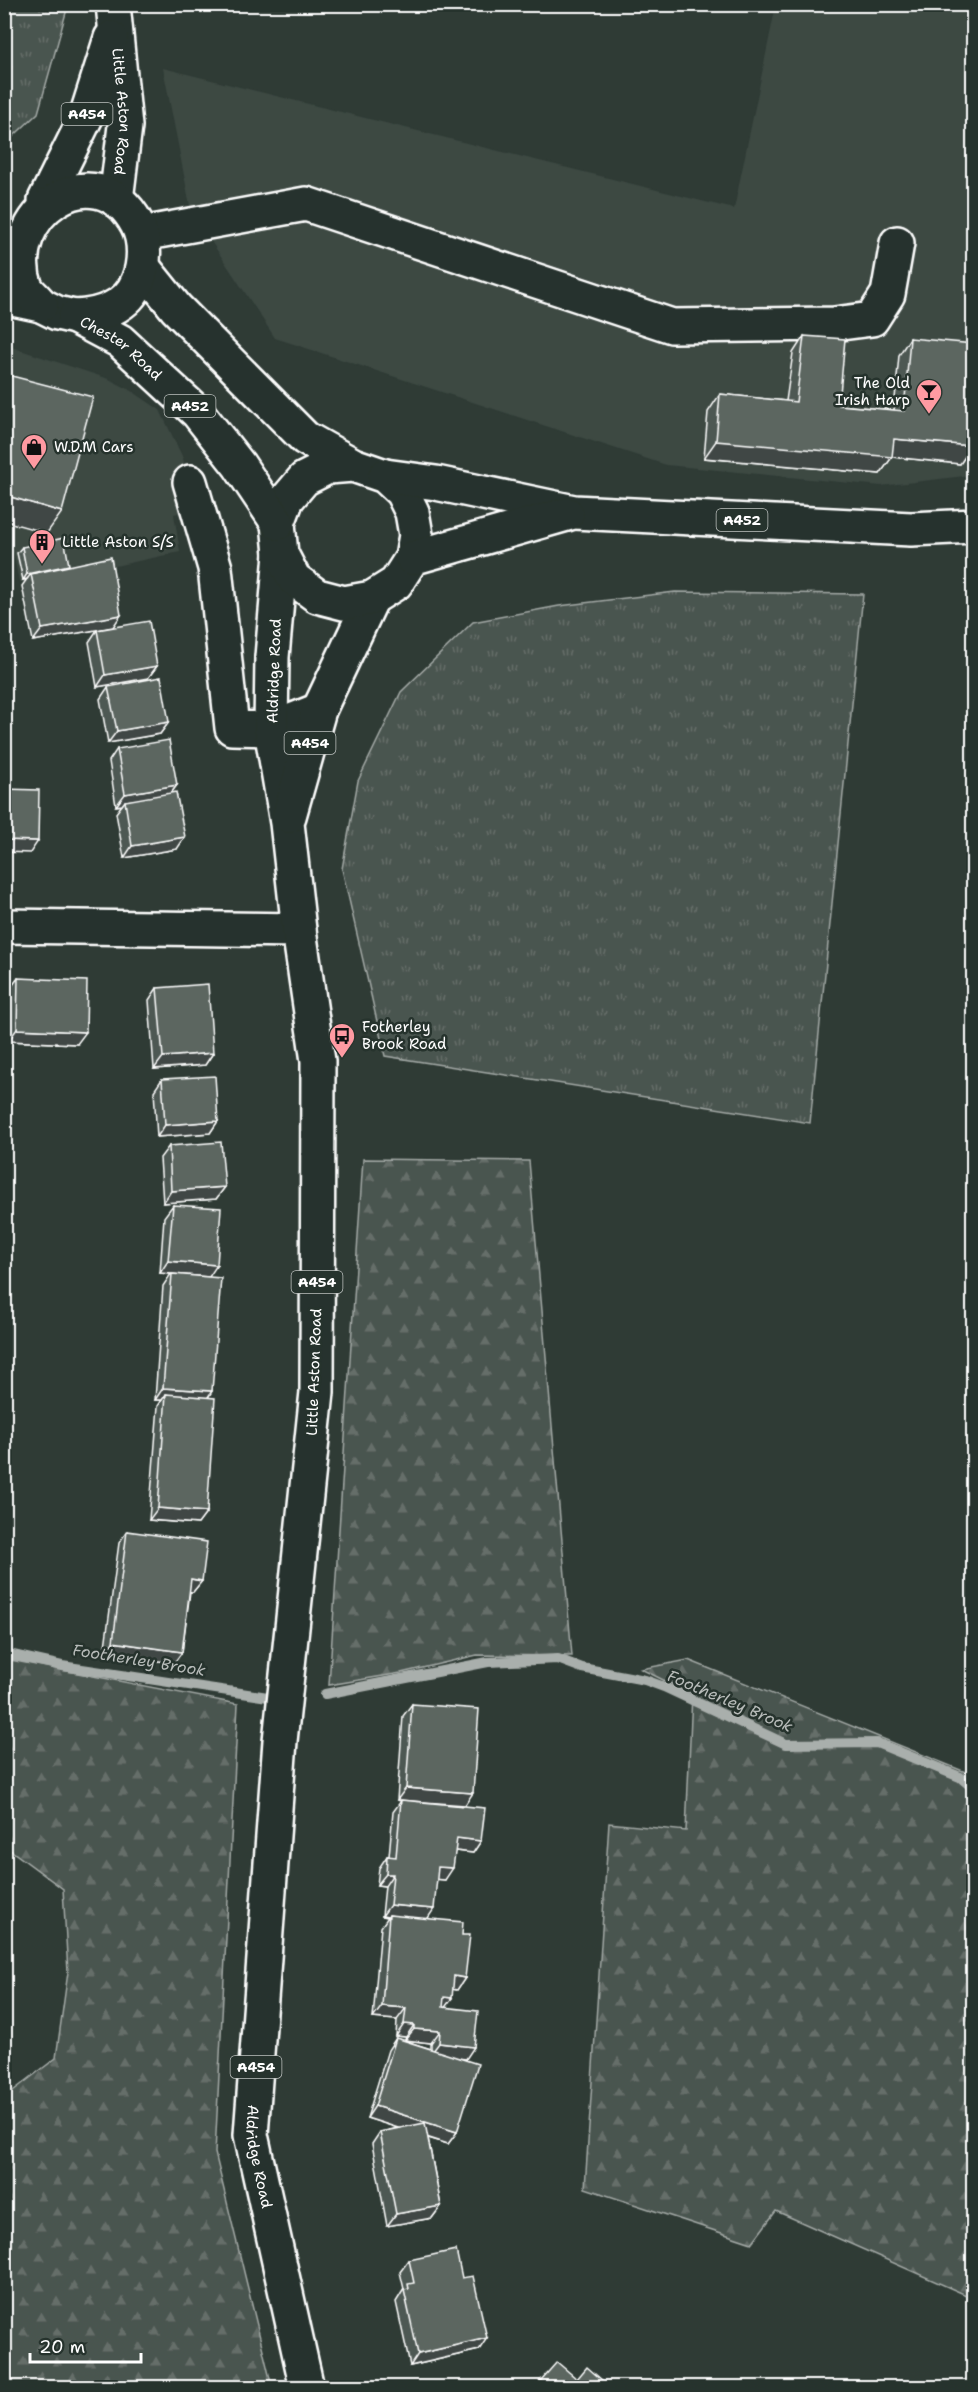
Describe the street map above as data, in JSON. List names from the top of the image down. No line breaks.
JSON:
{"streets":{"main road":["Little Aston Road","A454","Chester Road","A452","Aldridge Road"]},"crossings":[["Little Aston Road","A454"],["Little Aston Road","Chester Road"],["Little Aston Road","Aldridge Road"],["A454","Chester Road"],["A454","A452"],["A454","Aldridge Road"],["Chester Road","A452"],["Chester Road","Aldridge Road"],["A452","Aldridge Road"]],"water":["Footherley Brook"],"places":{"bar":["The Old Irish Harp"],"shop":["W.D.M Cars"],"building":["Little Aston S/S"],"bus stop":["Fotherley Brook Road"]},"scale_bar":"20 m"}
